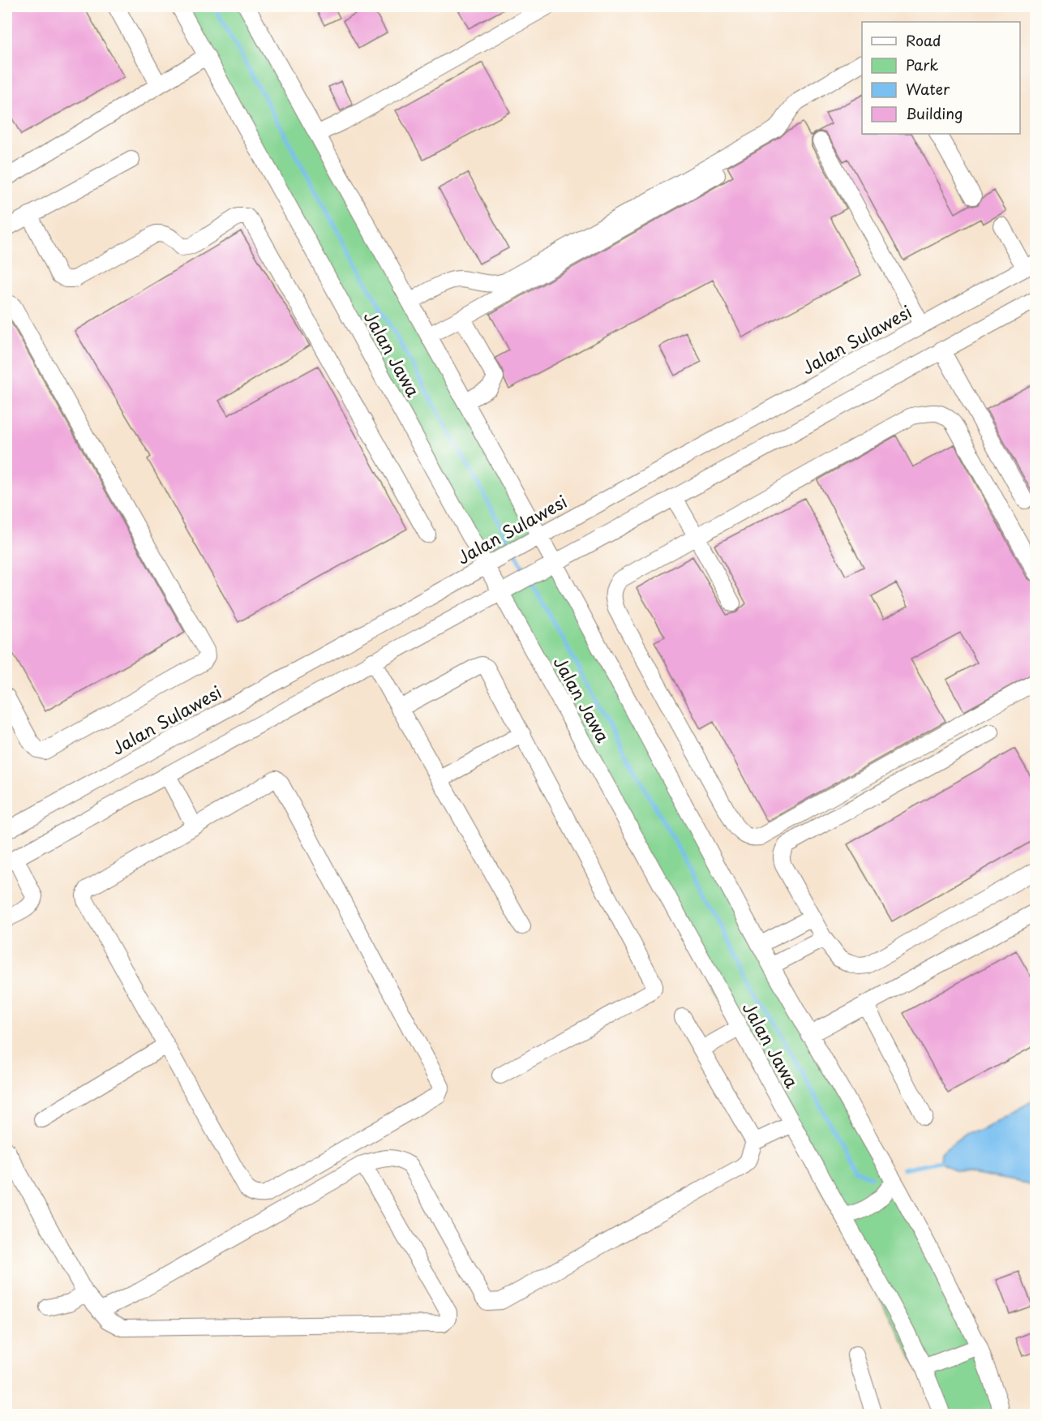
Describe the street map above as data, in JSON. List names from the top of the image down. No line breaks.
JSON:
{"streets":{"street":["Jalan Sulawesi","Jalan Jawa"]},"crossings":[["Jalan Sulawesi","Jalan Jawa"]],"legend":["Road","Park","Water","Building"]}
